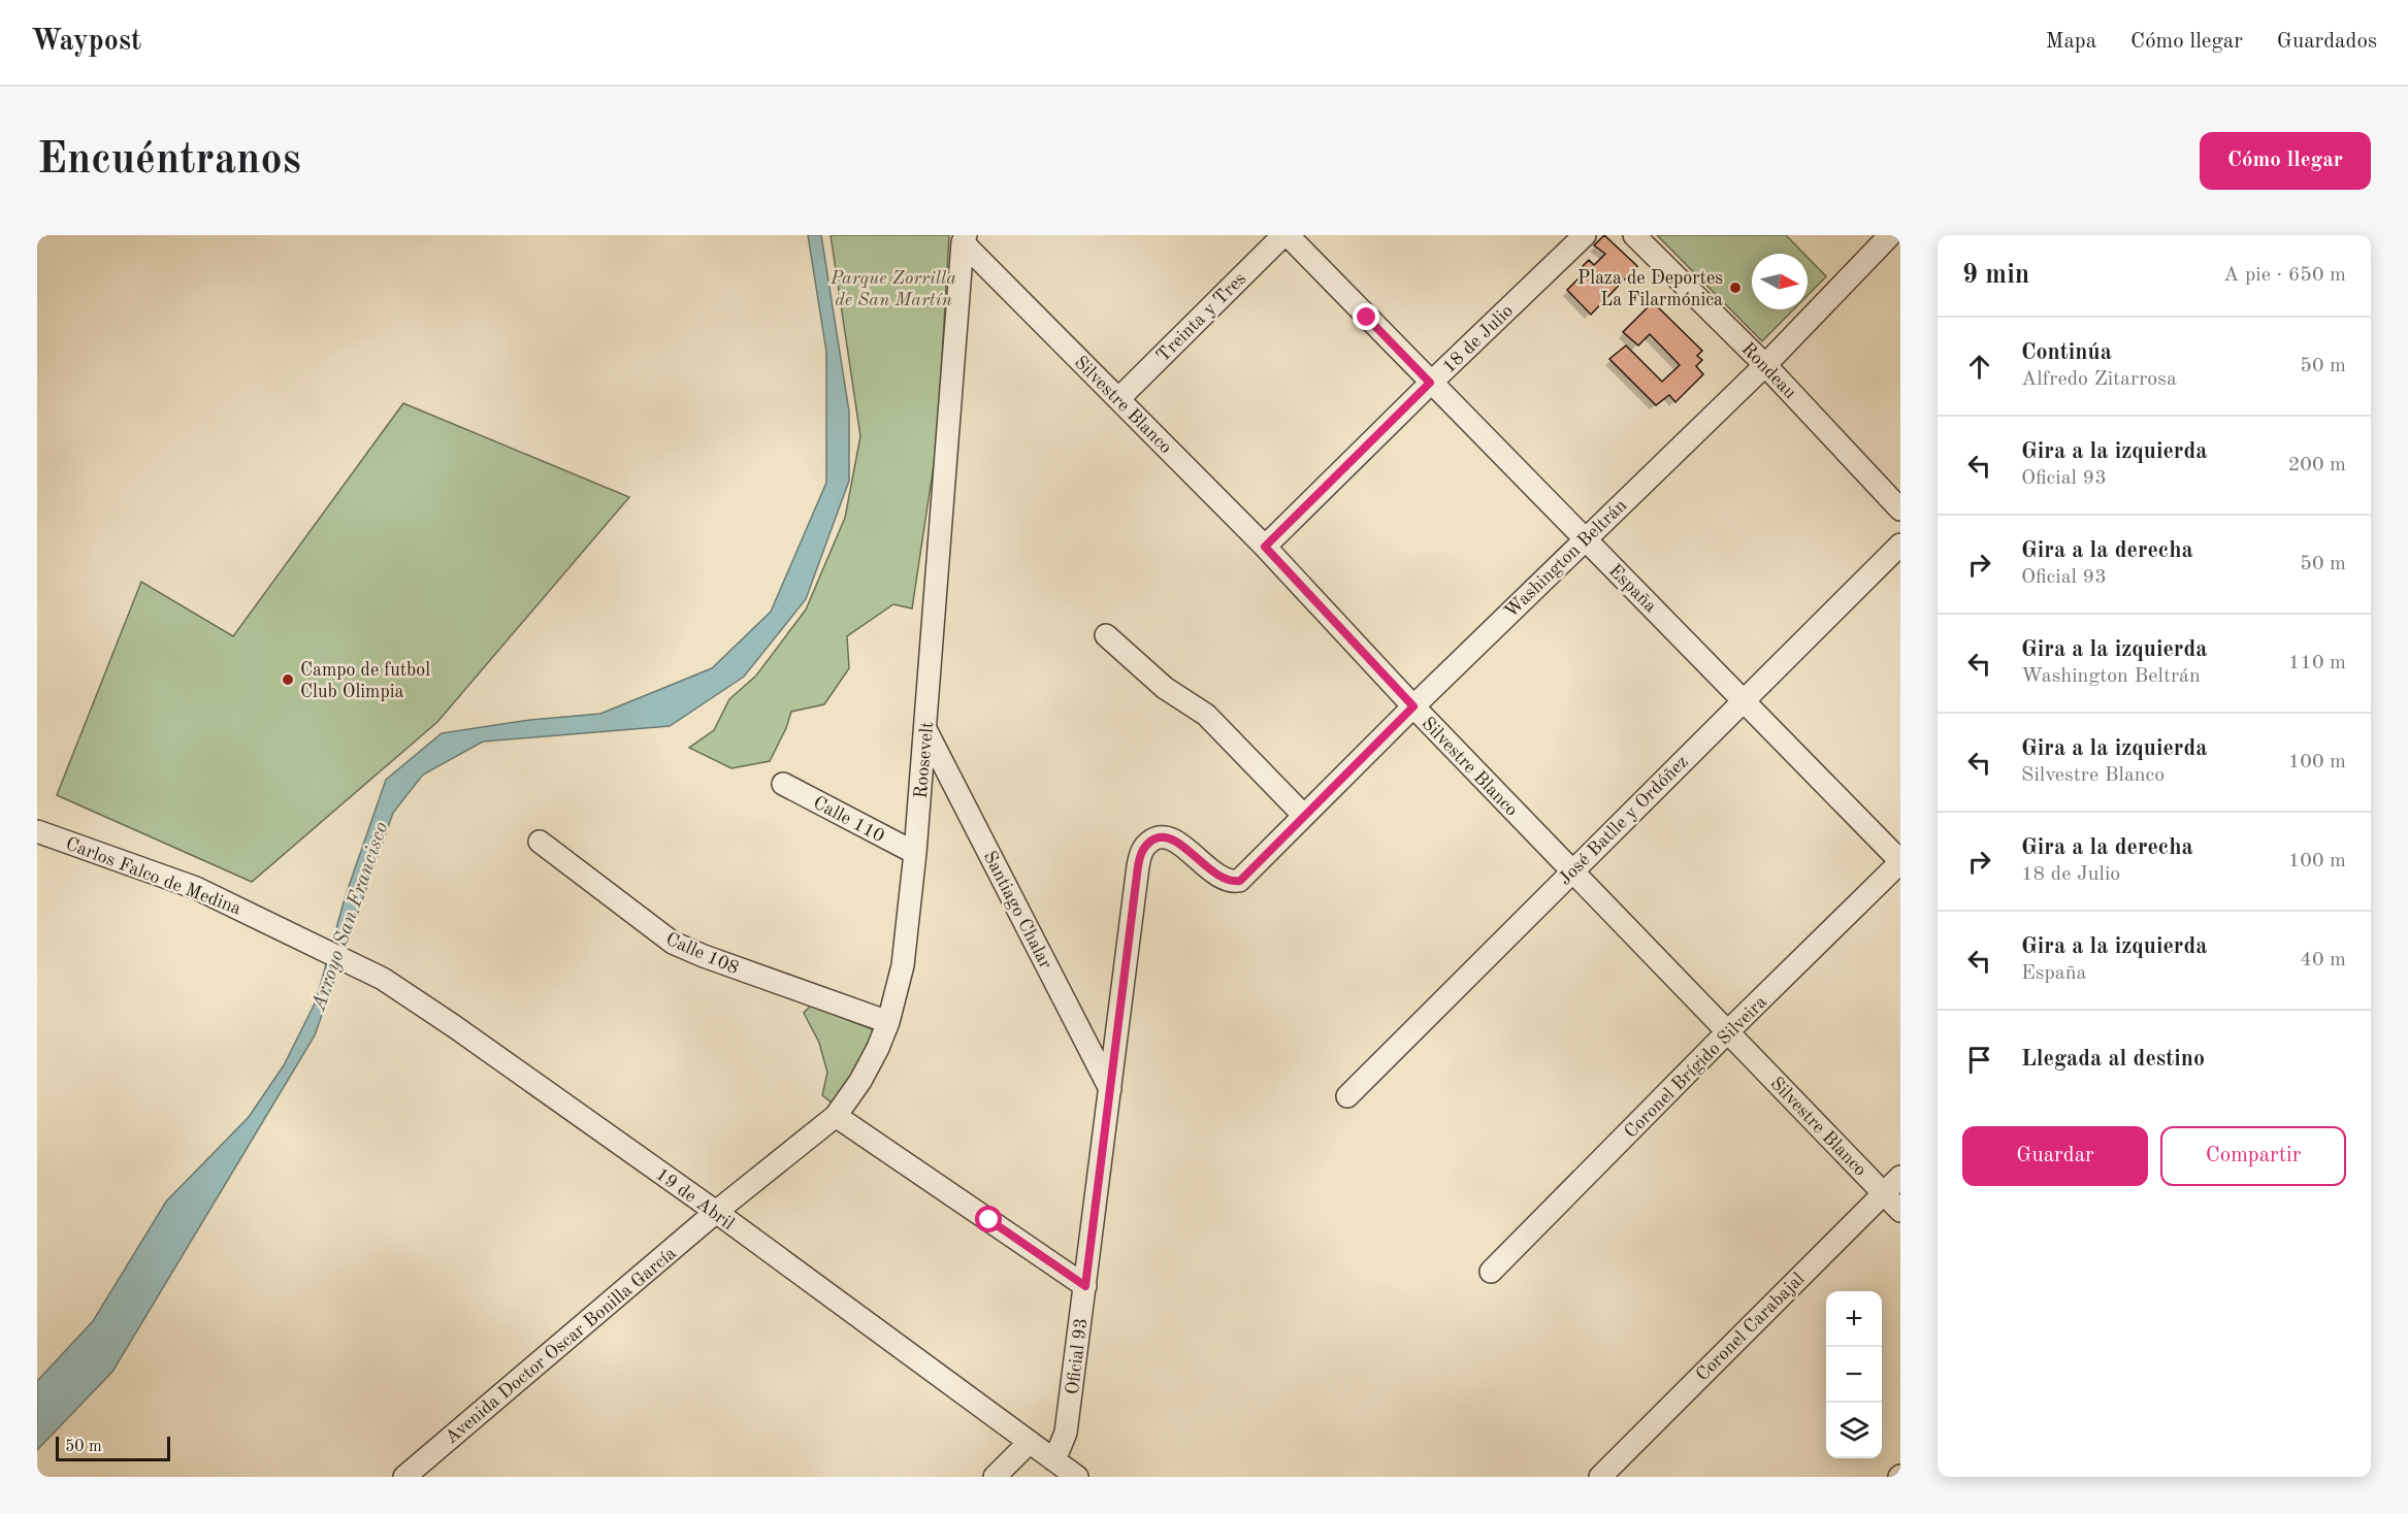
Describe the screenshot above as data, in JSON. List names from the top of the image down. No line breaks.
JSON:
{"streets":{"street":["Treinta y Tres","18 de Julio","Rondeau","Silvestre Blanco","Washington Beltrán","España","Roosevelt","Calle 110","José Batlle y Ordóñez","Carlos Falco de Medina","Santiago Chalar","Calle 108","Coronel Brígido Silveira","19 de Abril","Coronel Carabajal","Avenida Doctor Oscar Bonilla García","Oficial 93"]},"crossings":[["Treinta y Tres","Silvestre Blanco"],["Treinta y Tres","España"],["18 de Julio","Silvestre Blanco"],["18 de Julio","España"],["Rondeau","Washington Beltrán"],["Silvestre Blanco","Washington Beltrán"],["Silvestre Blanco","Roosevelt"],["Silvestre Blanco","José Batlle y Ordóñez"],["Silvestre Blanco","Coronel Brígido Silveira"],["Silvestre Blanco","Coronel Carabajal"],["Washington Beltrán","España"],["Washington Beltrán","Oficial 93"],["España","José Batlle y Ordóñez"],["España","Coronel Brígido Silveira"],["Roosevelt","Calle 110"],["Roosevelt","Santiago Chalar"],["Roosevelt","Calle 108"],["Roosevelt","19 de Abril"],["Roosevelt","Avenida Doctor Oscar Bonilla García"],["Carlos Falco de Medina","19 de Abril"],["Santiago Chalar","Oficial 93"],["19 de Abril","Avenida Doctor Oscar Bonilla García"],["19 de Abril","Oficial 93"]],"water":["Arroyo San Francisco"],"parks":["Parque Zorrilla de San Martín"],"places":["Plaza de Deportes La Filarmónica","Campo de futbol Club Olimpia"],"scale_bar":"50 m","north":"right","page":{"header":"Waypost","nav":["Mapa","Cómo llegar","Guardados"],"buttons":["Cómo llegar",["Guardar","Compartir"]],"title":"Encuéntranos","heading":["9 min","A pie · 650 m"],"list":[["Continúa","Alfredo Zitarrosa","50 m"],["Gira a la izquierda","Oficial 93","200 m"],["Gira a la derecha","Oficial 93","50 m"],["Gira a la izquierda","Washington Beltrán","110 m"],["Gira a la izquierda","Silvestre Blanco","100 m"],["Gira a la derecha","18 de Julio","100 m"],["Gira a la izquierda","España","40 m"],"Llegada al destino"],"map_buttons":["+","−"],"scale":"50 m"}}
